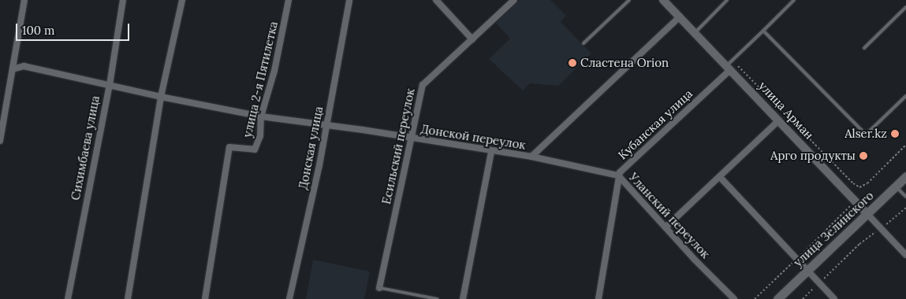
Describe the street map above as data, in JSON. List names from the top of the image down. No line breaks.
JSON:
{"streets":{"main road":["улица Зелинского"],"street":["улица 2-я Пятилетка","улица Арман","Кубанская улица","Донской переулок","Есильский переулок","Сихимбаева улица","Донская улица","Уланский переулок"]},"crossings":[["улица 2-я Пятилетка","Донской переулок"],["улица Арман","Кубанская улица"],["улица Арман","Донской переулок"],["улица Арман","улица Зелинского"],["Кубанская улица","Уланский переулок"],["Донской переулок","Есильский переулок"],["Донской переулок","Сихимбаева улица"],["Донской переулок","Донская улица"],["Донской переулок","Уланский переулок"]],"places":["Сластена Orion","Alser.kz","Арго продукты"],"scale_bar":"100 m"}
